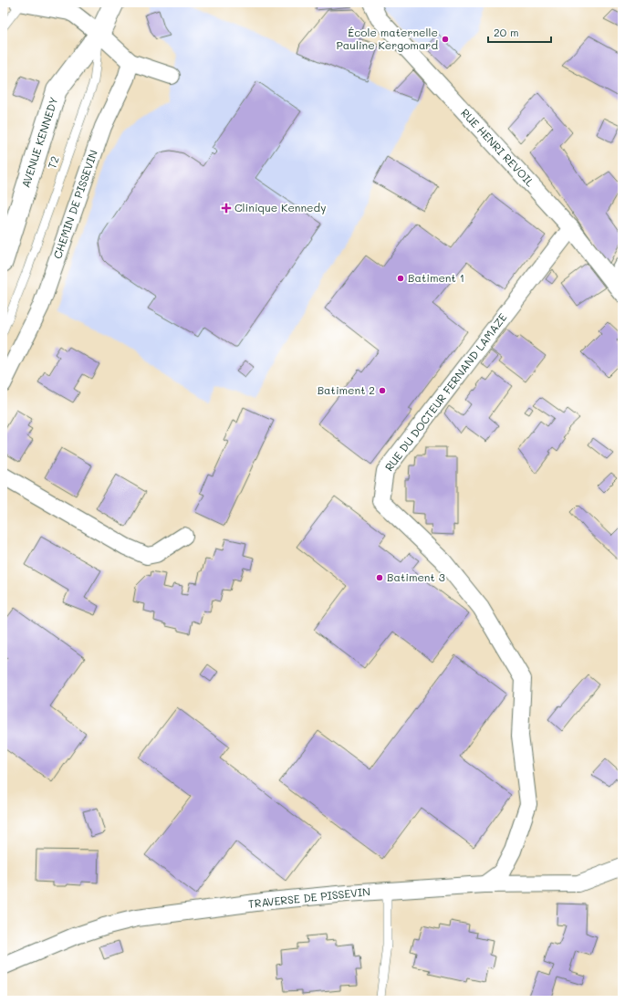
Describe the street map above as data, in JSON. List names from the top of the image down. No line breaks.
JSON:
{"streets":{"main road":["AVENUE KENNEDY"],"street":["RUE HENRI REVOIL","CHEMIN DE PISSEVIN","RUE DU DOCTEUR FERNAND LAMAZE","TRAVERSE DE PISSEVIN"],"lane":["T2"]},"crossings":[["AVENUE KENNEDY","T2"],["RUE HENRI REVOIL","RUE DU DOCTEUR FERNAND LAMAZE"],["RUE DU DOCTEUR FERNAND LAMAZE","TRAVERSE DE PISSEVIN"]],"places":{"other":["École maternelle Pauline Kergomard","Batiment 1","Batiment 2","Batiment 3"],"health":["Clinique Kennedy"]},"scale_bar":"20 m"}
